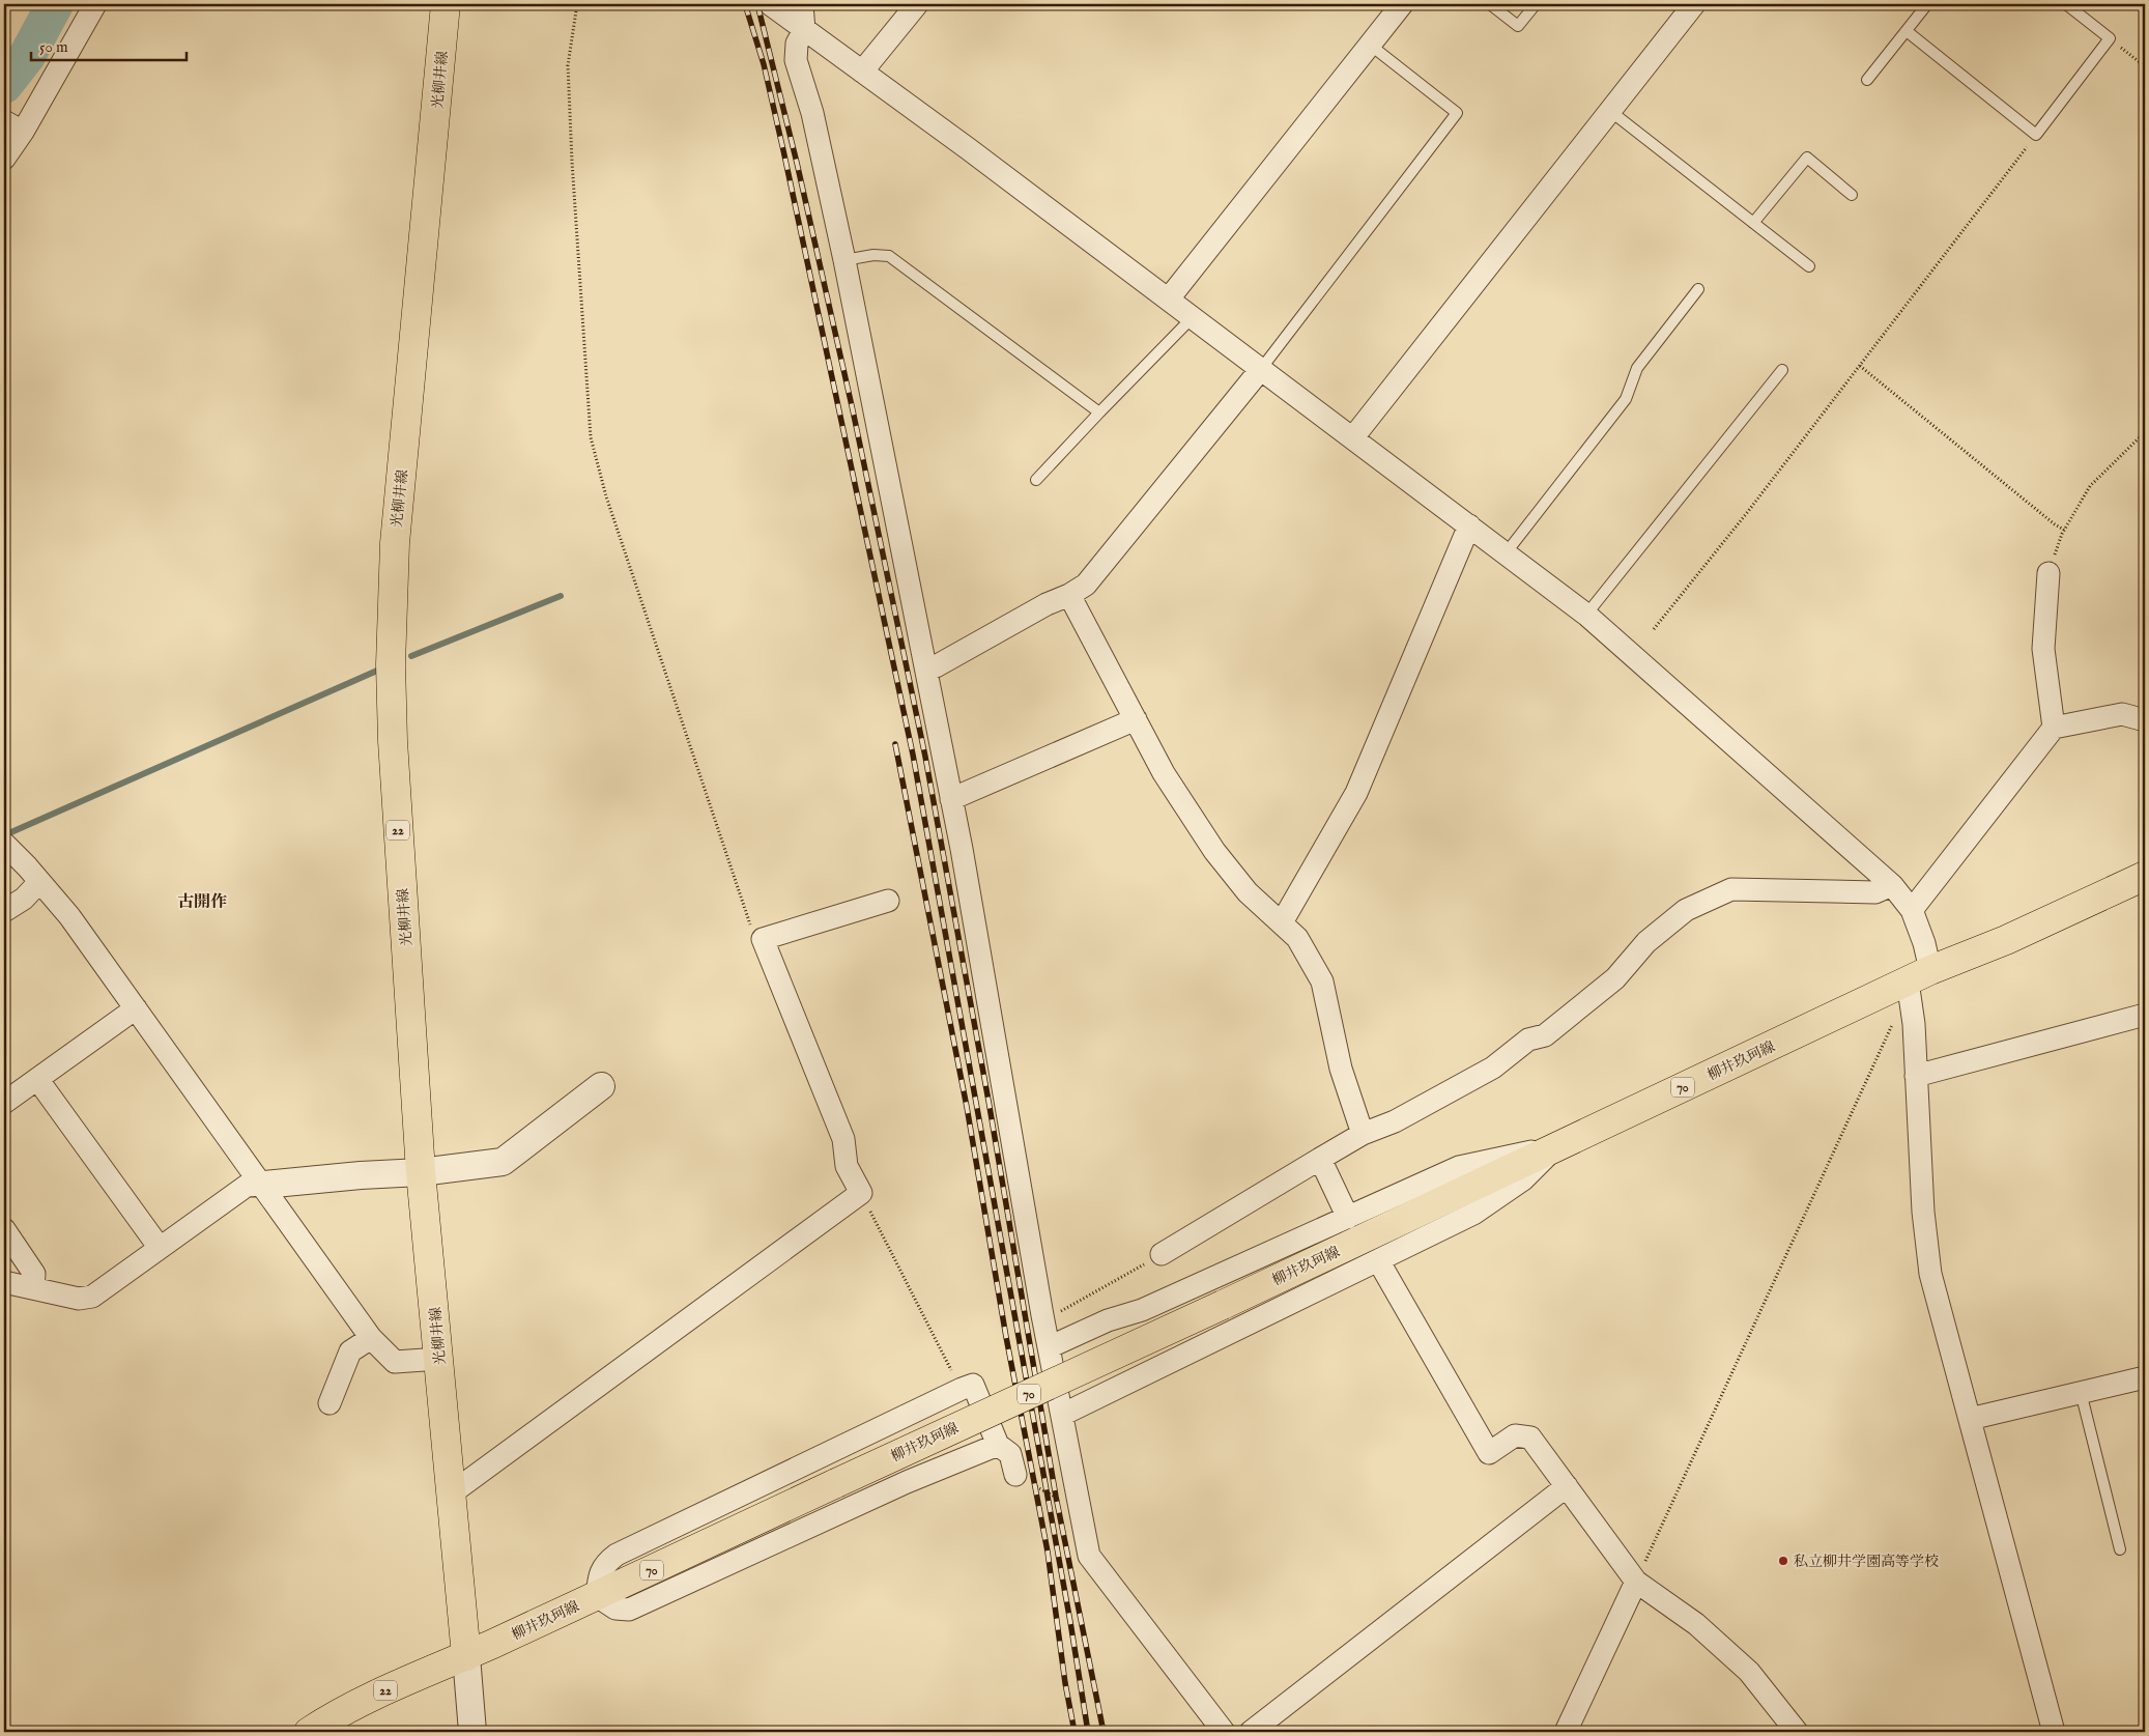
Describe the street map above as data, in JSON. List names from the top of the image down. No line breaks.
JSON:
{"streets":{"main road":["光柳井線","22","柳井玖珂線","70"]},"crossings":[["光柳井線","22"],["光柳井線","柳井玖珂線"],["22","柳井玖珂線"]],"districts":["古開作"],"places":["私立柳井学園高等学校"],"scale_bar":"50 m"}
